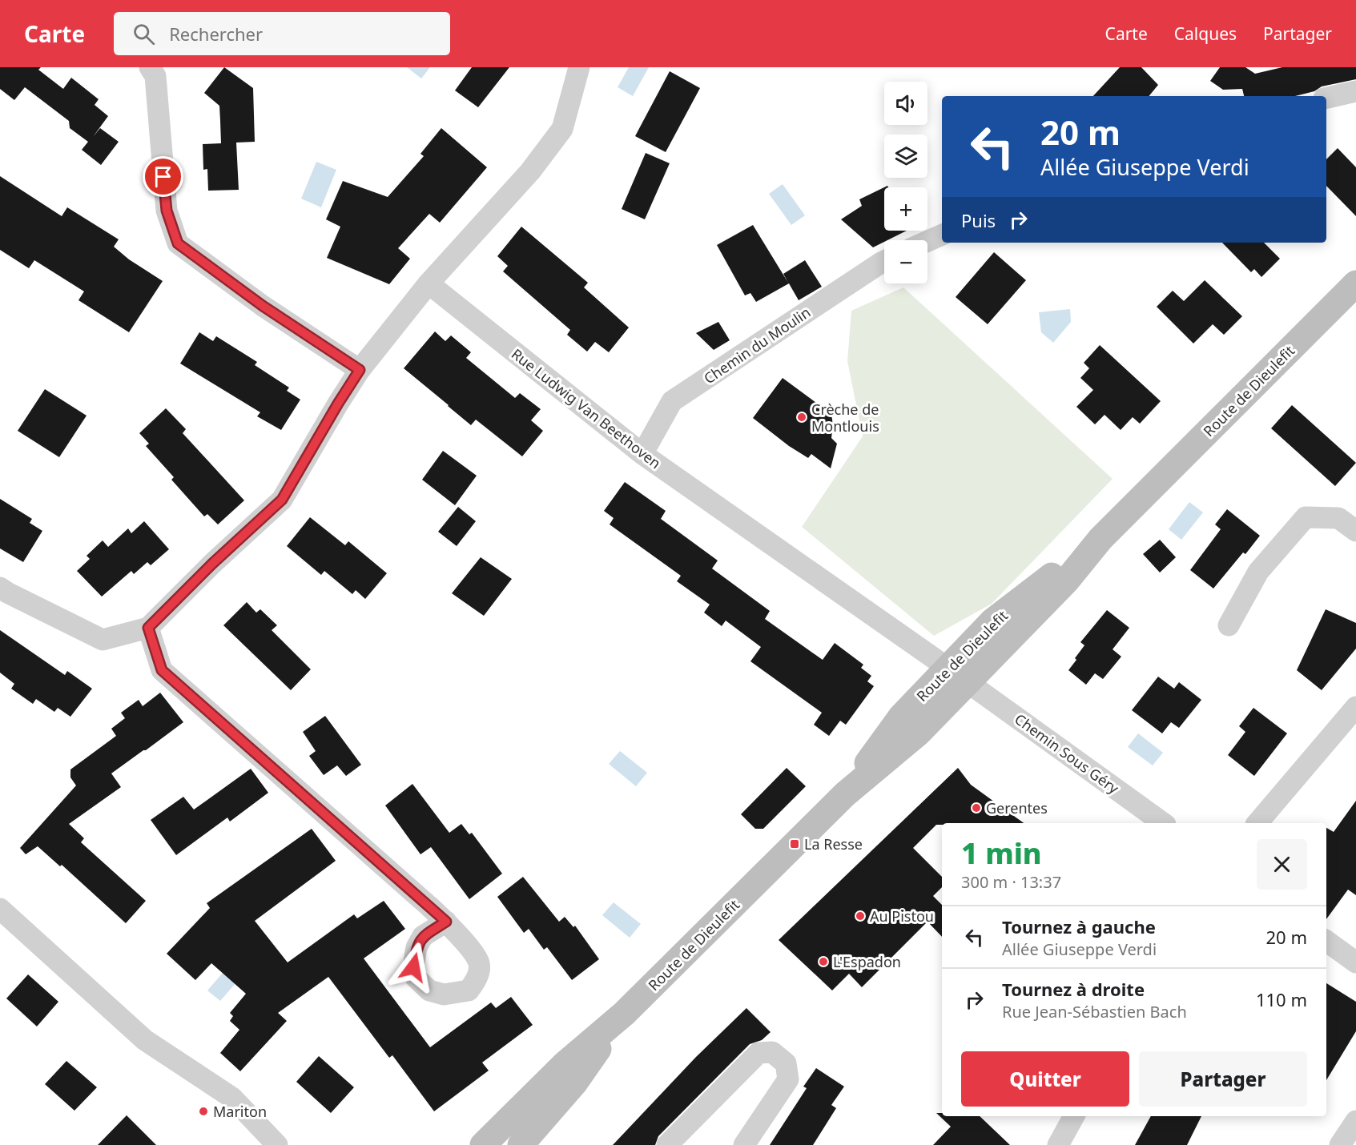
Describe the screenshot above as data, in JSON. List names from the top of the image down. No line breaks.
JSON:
{"streets":{"main road":["Route de Dieulefit"],"street":["Chemin du Moulin","Rue Ludwig Van Beethoven","Chemin Sous Géry"]},"crossings":[["Chemin du Moulin","Rue Ludwig Van Beethoven"],["Route de Dieulefit","Rue Ludwig Van Beethoven"],["Route de Dieulefit","Chemin Sous Géry"],["Rue Ludwig Van Beethoven","Chemin Sous Géry"]],"places":{"other":["Crèche de Montlouis","Gerentes","Au Pistou","L'Espadon","Mariton"],"transit":["La Resse"]},"page":{"header":"Carte","search":"Rechercher","nav":["Carte","Calques","Partager"],"map_buttons":["+","−"],"turn":["20 m","Allée Giuseppe Verdi"],"then":"Puis","heading":["1 min","300 m · 13:37"],"list":[{"name":"Tournez à gauche","note":"Allée Giuseppe Verdi","value":"20 m"},{"name":"Tournez à droite","note":"Rue Jean-Sébastien Bach","value":"110 m"}],"buttons":["Quitter","Partager"]}}
